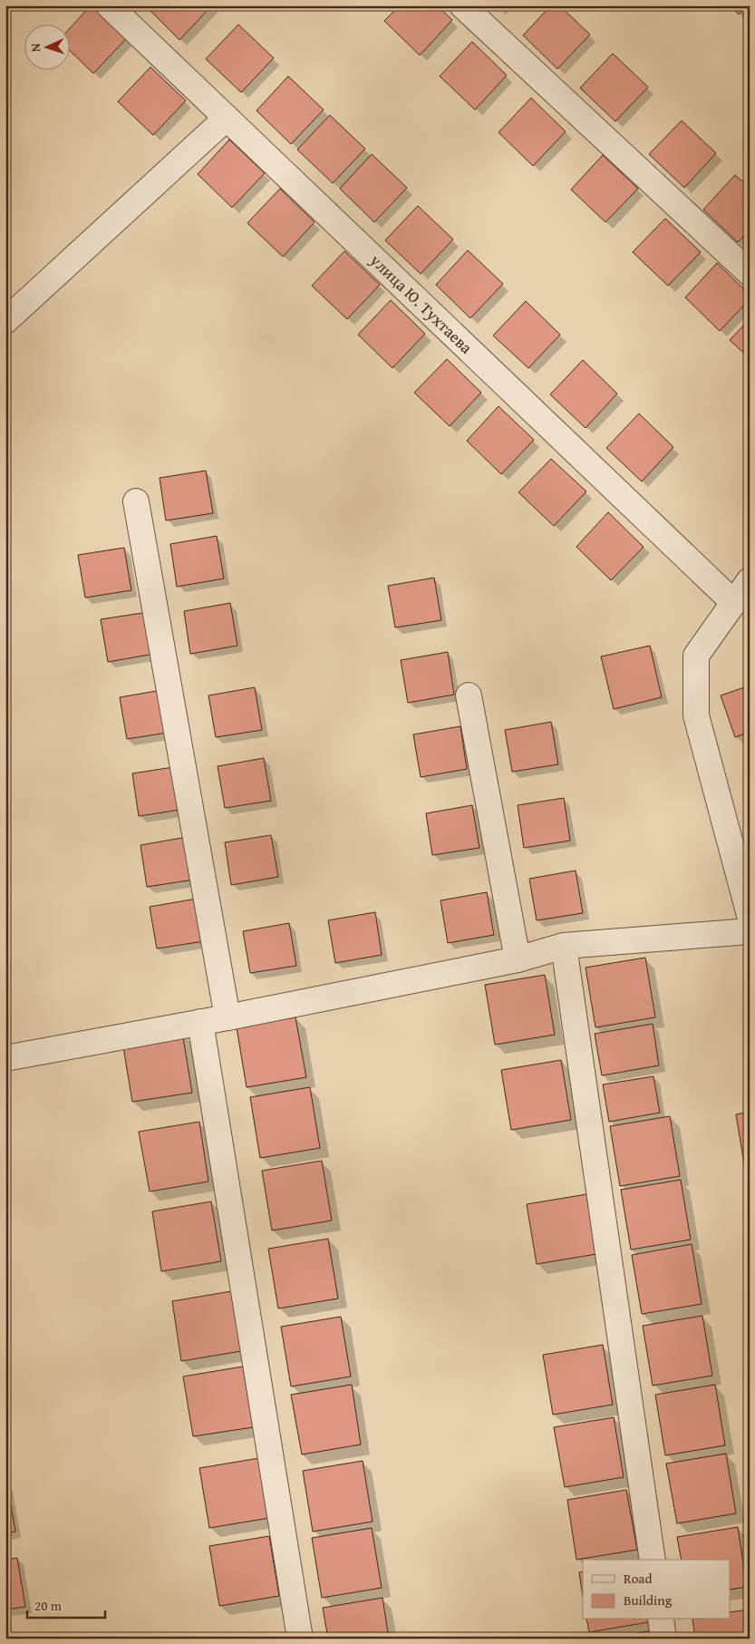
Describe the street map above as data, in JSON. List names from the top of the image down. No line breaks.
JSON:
{"streets":{"street":["улица Ю. Тухтаева"]},"legend":["Road","Building"],"scale_bar":"20 m","north":"left"}
